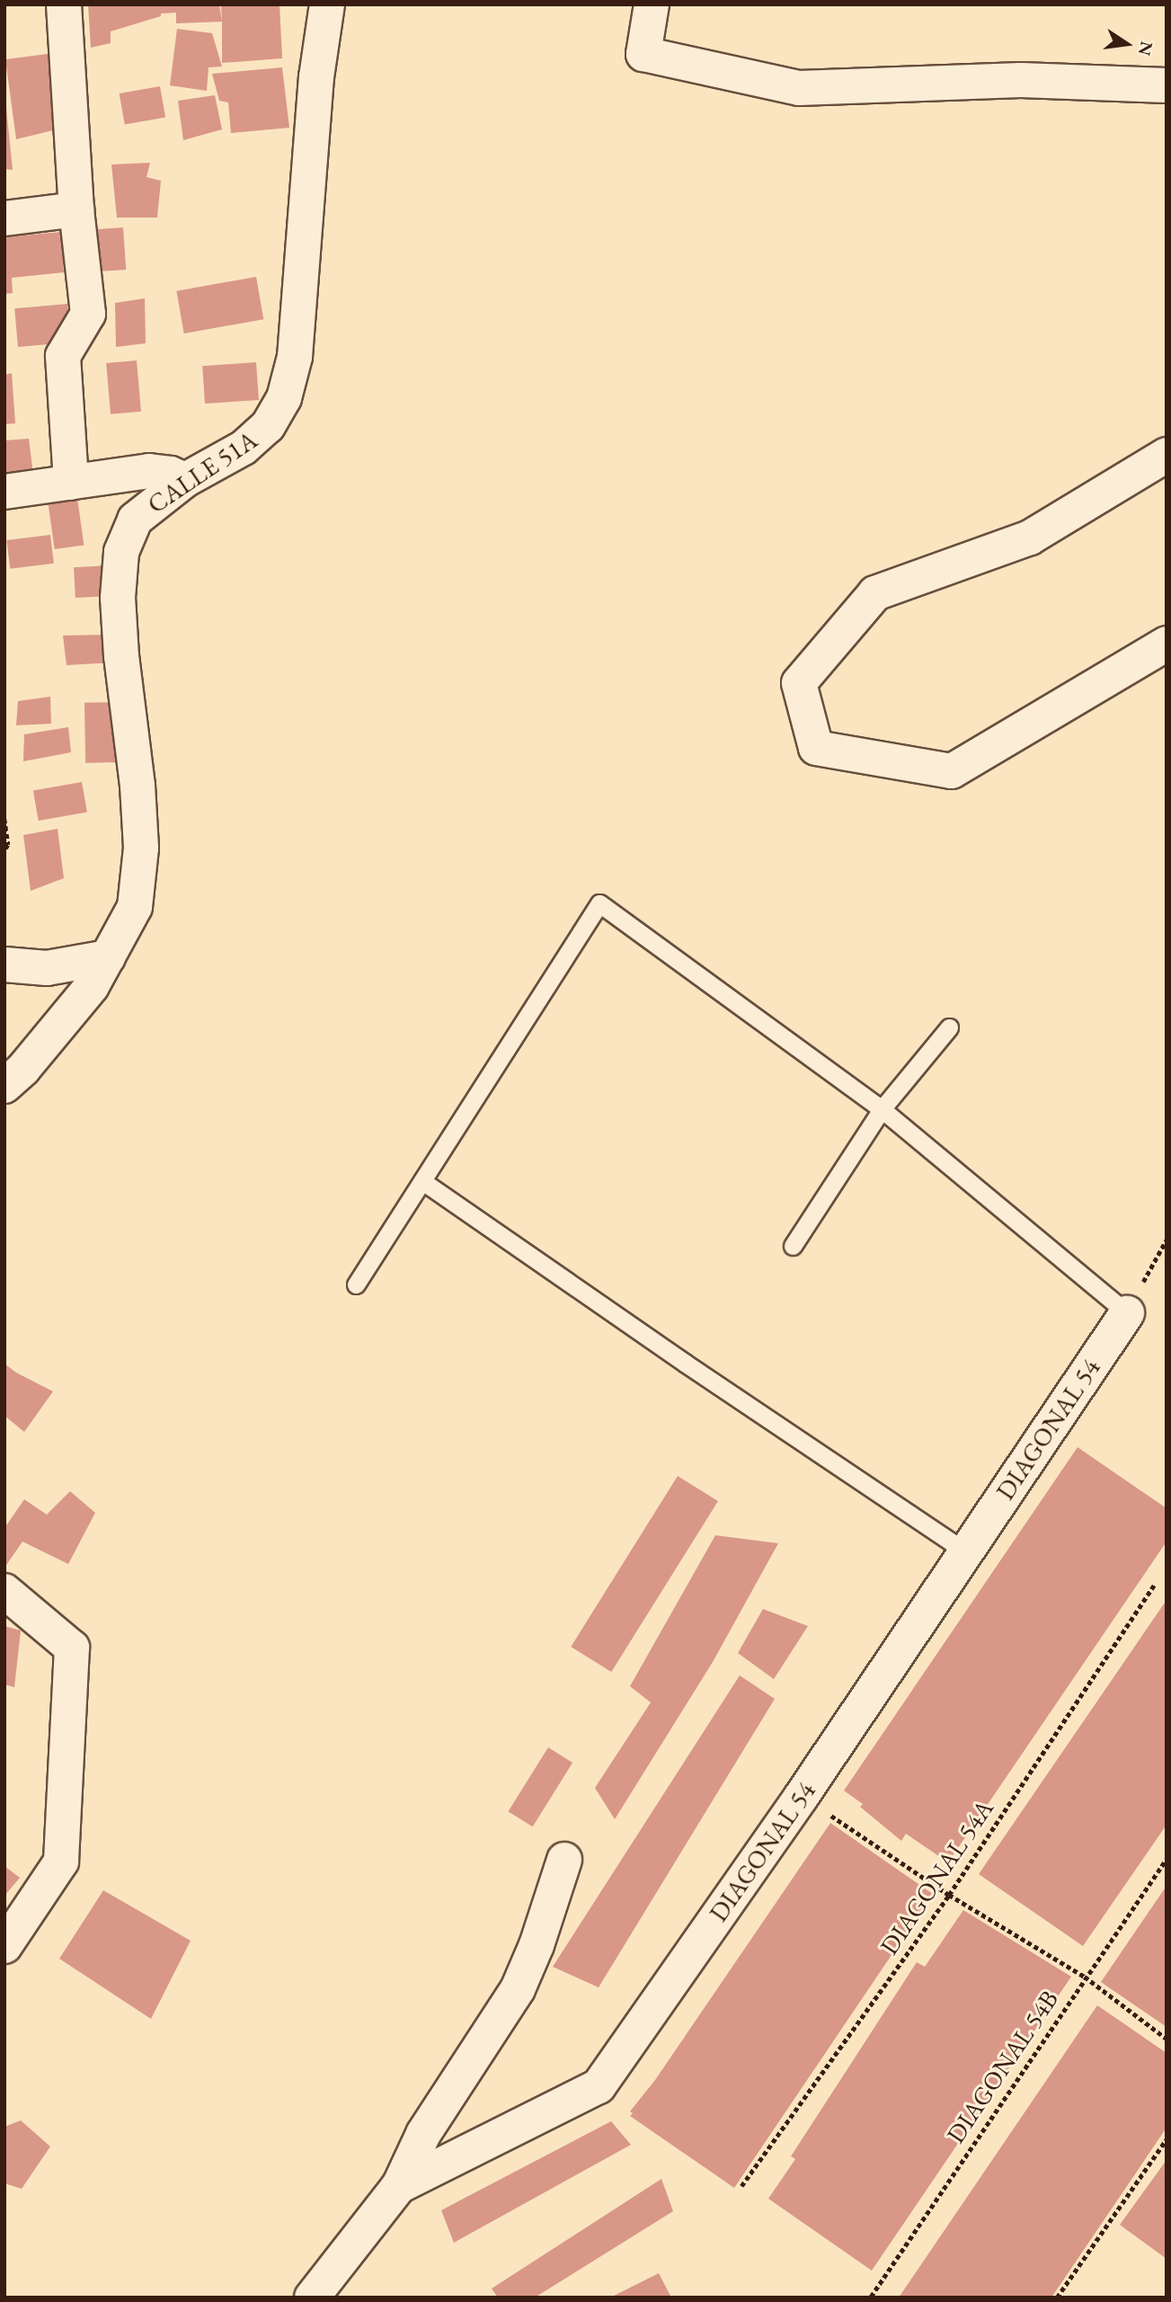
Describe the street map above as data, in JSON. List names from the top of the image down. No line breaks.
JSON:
{"streets":{"street":["CALLE 51A","DIAGONAL 54"],"path":["DIAGONAL 54A","DIAGONAL 54B"]},"north":"right"}
